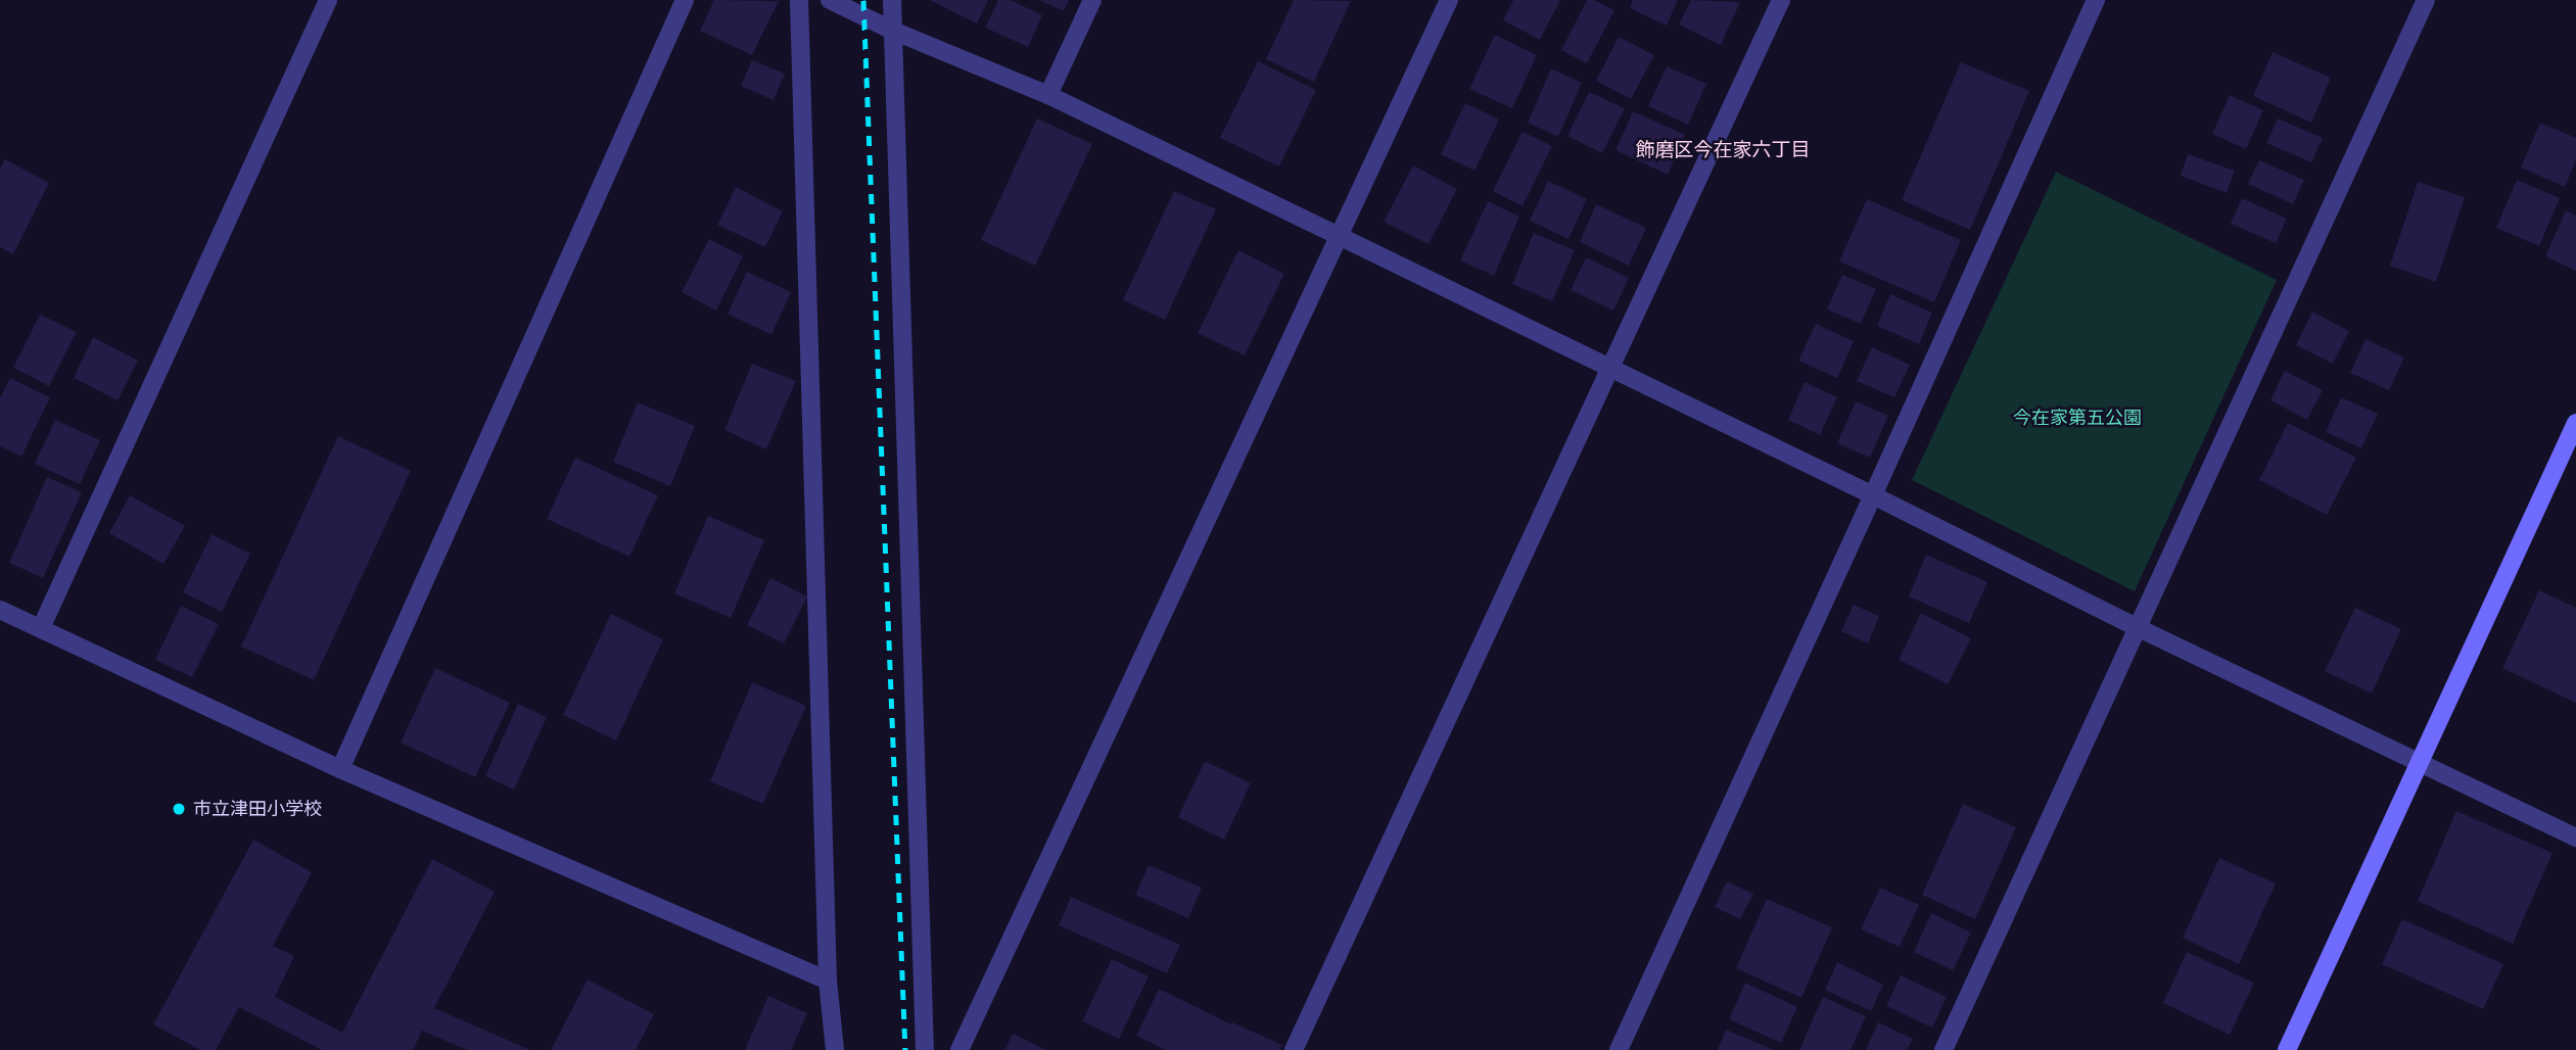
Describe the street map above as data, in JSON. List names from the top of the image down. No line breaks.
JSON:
{"districts":["飾磨区今在家六丁目"],"parks":["今在家第五公園"],"places":["市立津田小学校"]}
